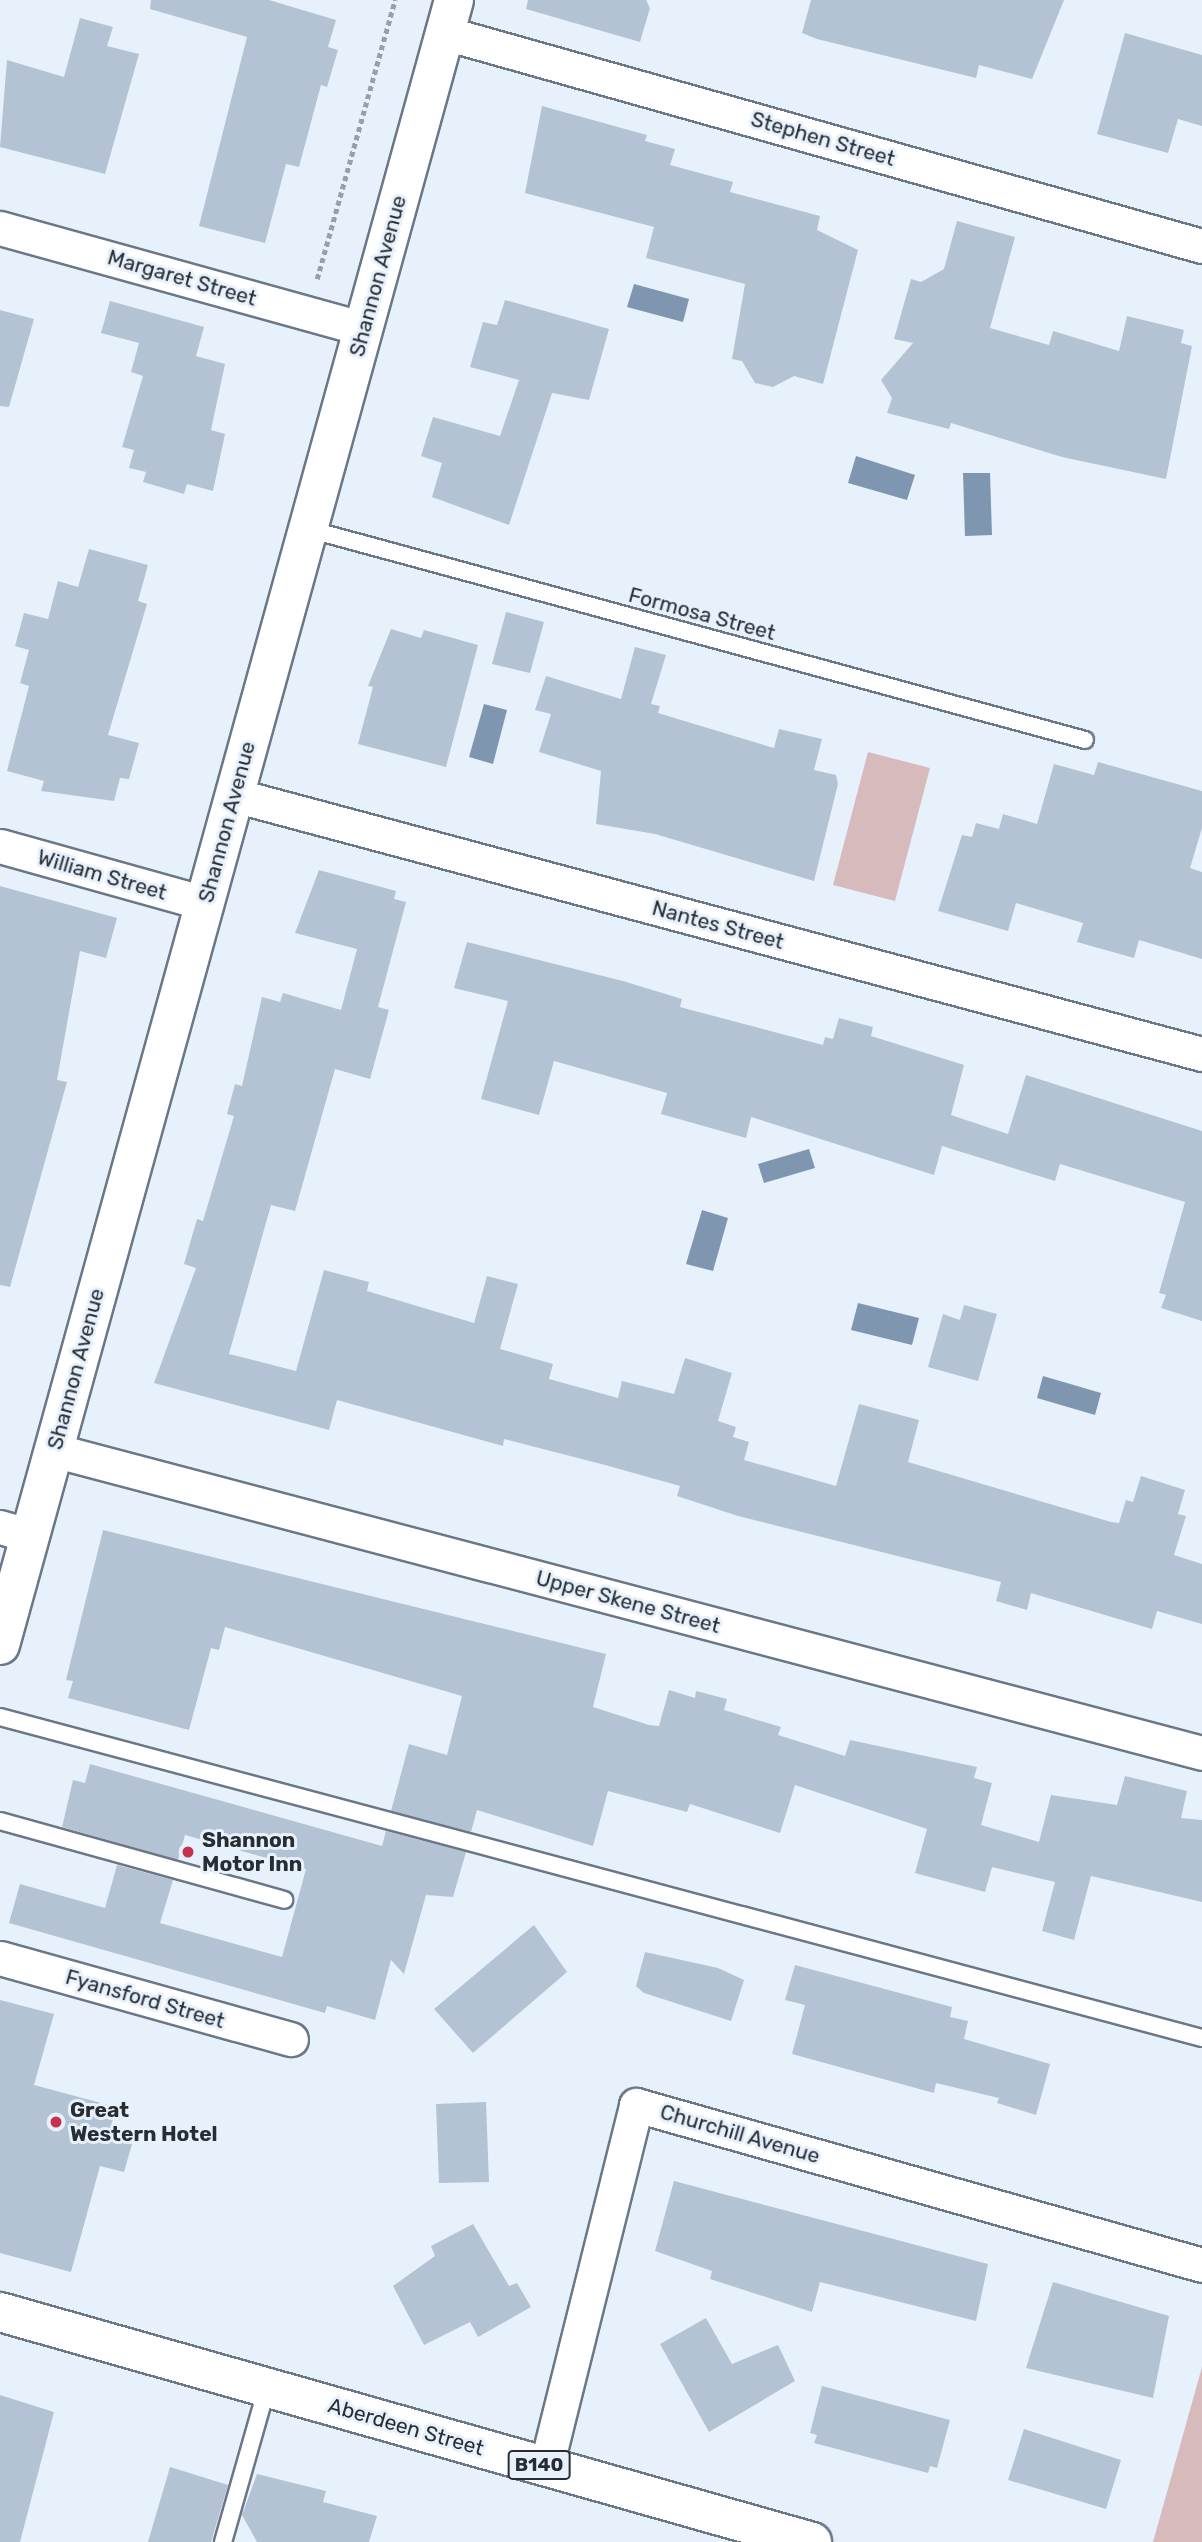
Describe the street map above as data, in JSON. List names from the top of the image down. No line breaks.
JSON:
{"streets":{"main road":["Shannon Avenue","Aberdeen Street","B140"],"street":["Stephen Street","Margaret Street","William Street","Nantes Street","Upper Skene Street","Fyansford Street","Churchill Avenue"],"lane":["Formosa Street"]},"crossings":[["Stephen Street","Shannon Avenue"],["Shannon Avenue","Margaret Street"],["Shannon Avenue","Formosa Street"],["Shannon Avenue","William Street"],["Shannon Avenue","Nantes Street"],["Shannon Avenue","Upper Skene Street"],["Churchill Avenue","Aberdeen Street"]],"places":["Shannon Motor Inn","Great Western Hotel"]}
